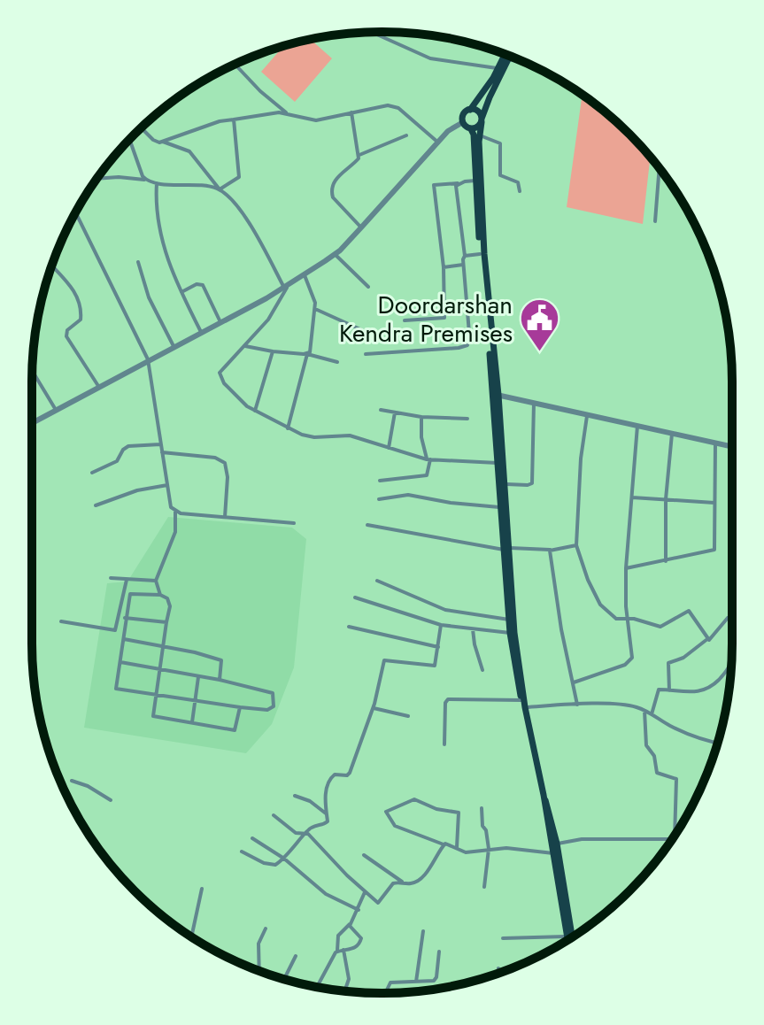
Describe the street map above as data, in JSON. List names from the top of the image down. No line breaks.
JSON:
{"places":{"public building":["Doordarshan Kendra Premises"]}}
